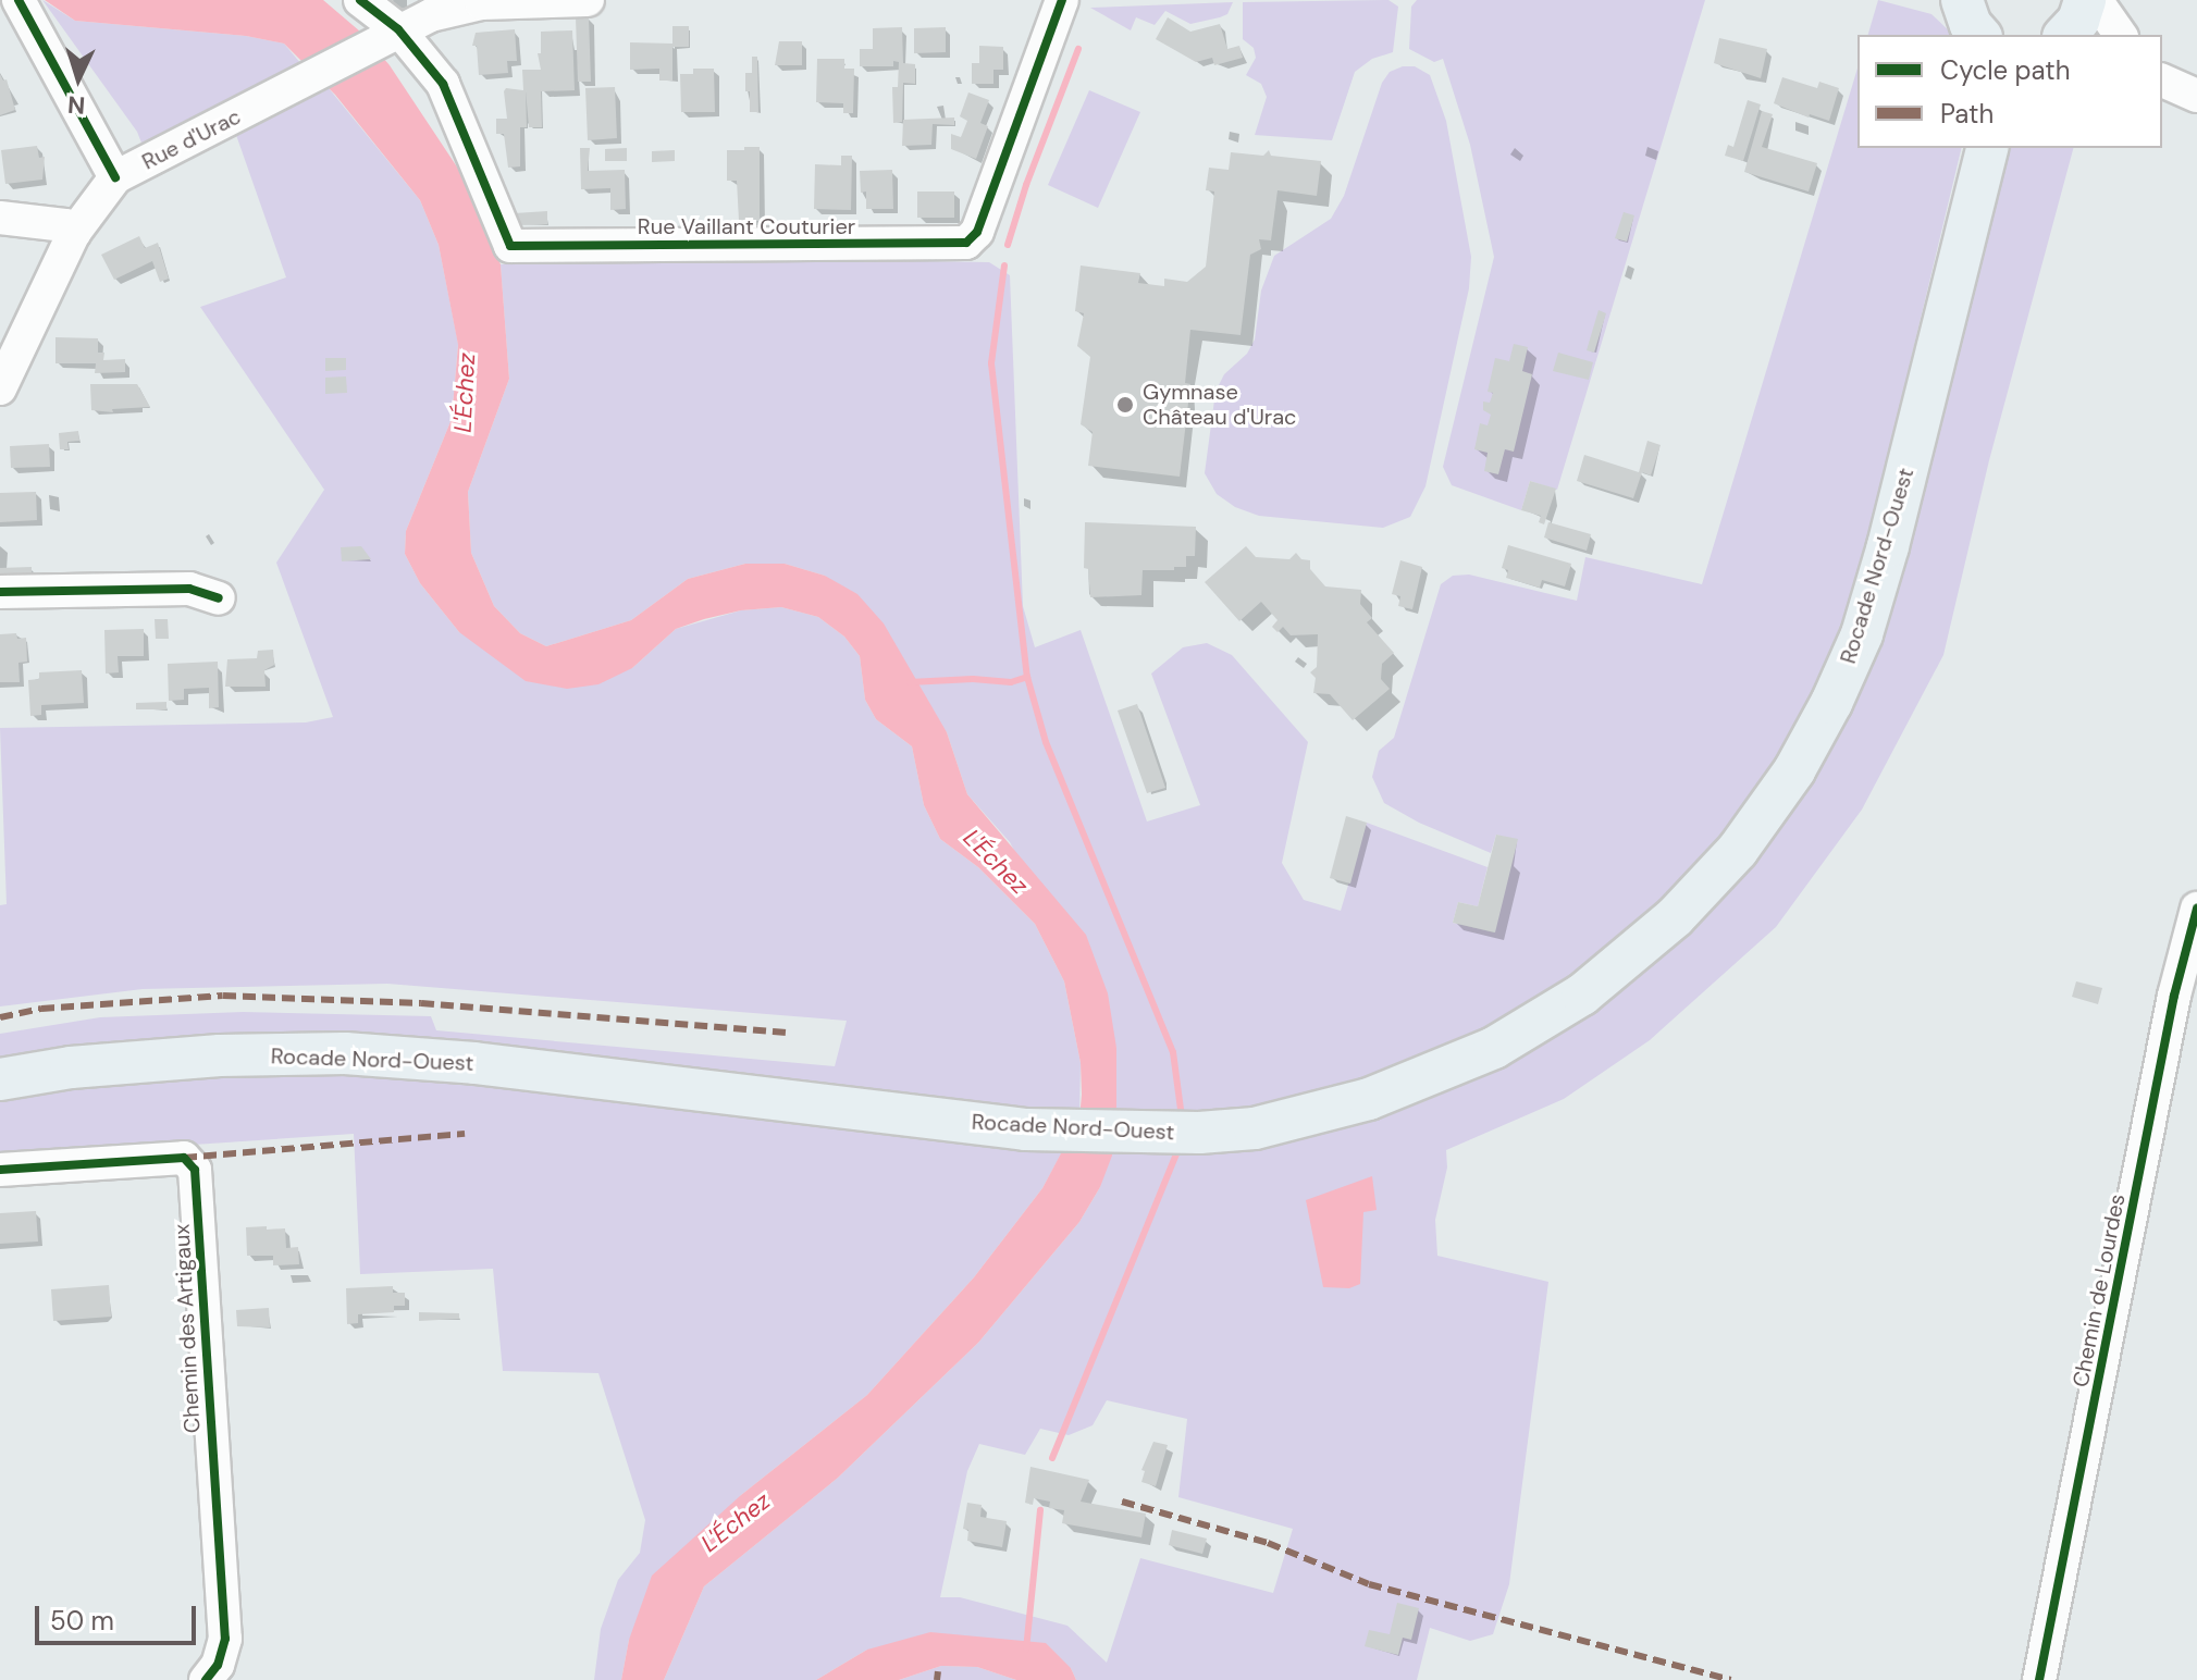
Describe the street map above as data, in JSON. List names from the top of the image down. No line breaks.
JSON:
{"streets":{"main road":["Rocade Nord-Ouest"],"street":["Rue d'Urac","Rue Vaillant Couturier","Chemin de Lourdes","Chemin des Artigaux"]},"crossings":[["Rue d'Urac","Rue Vaillant Couturier"]],"water":["L'Échez"],"places":["Gymnase Château d'Urac"],"legend":["Cycle path","Path"],"scale_bar":"50 m","north":"bottom"}
